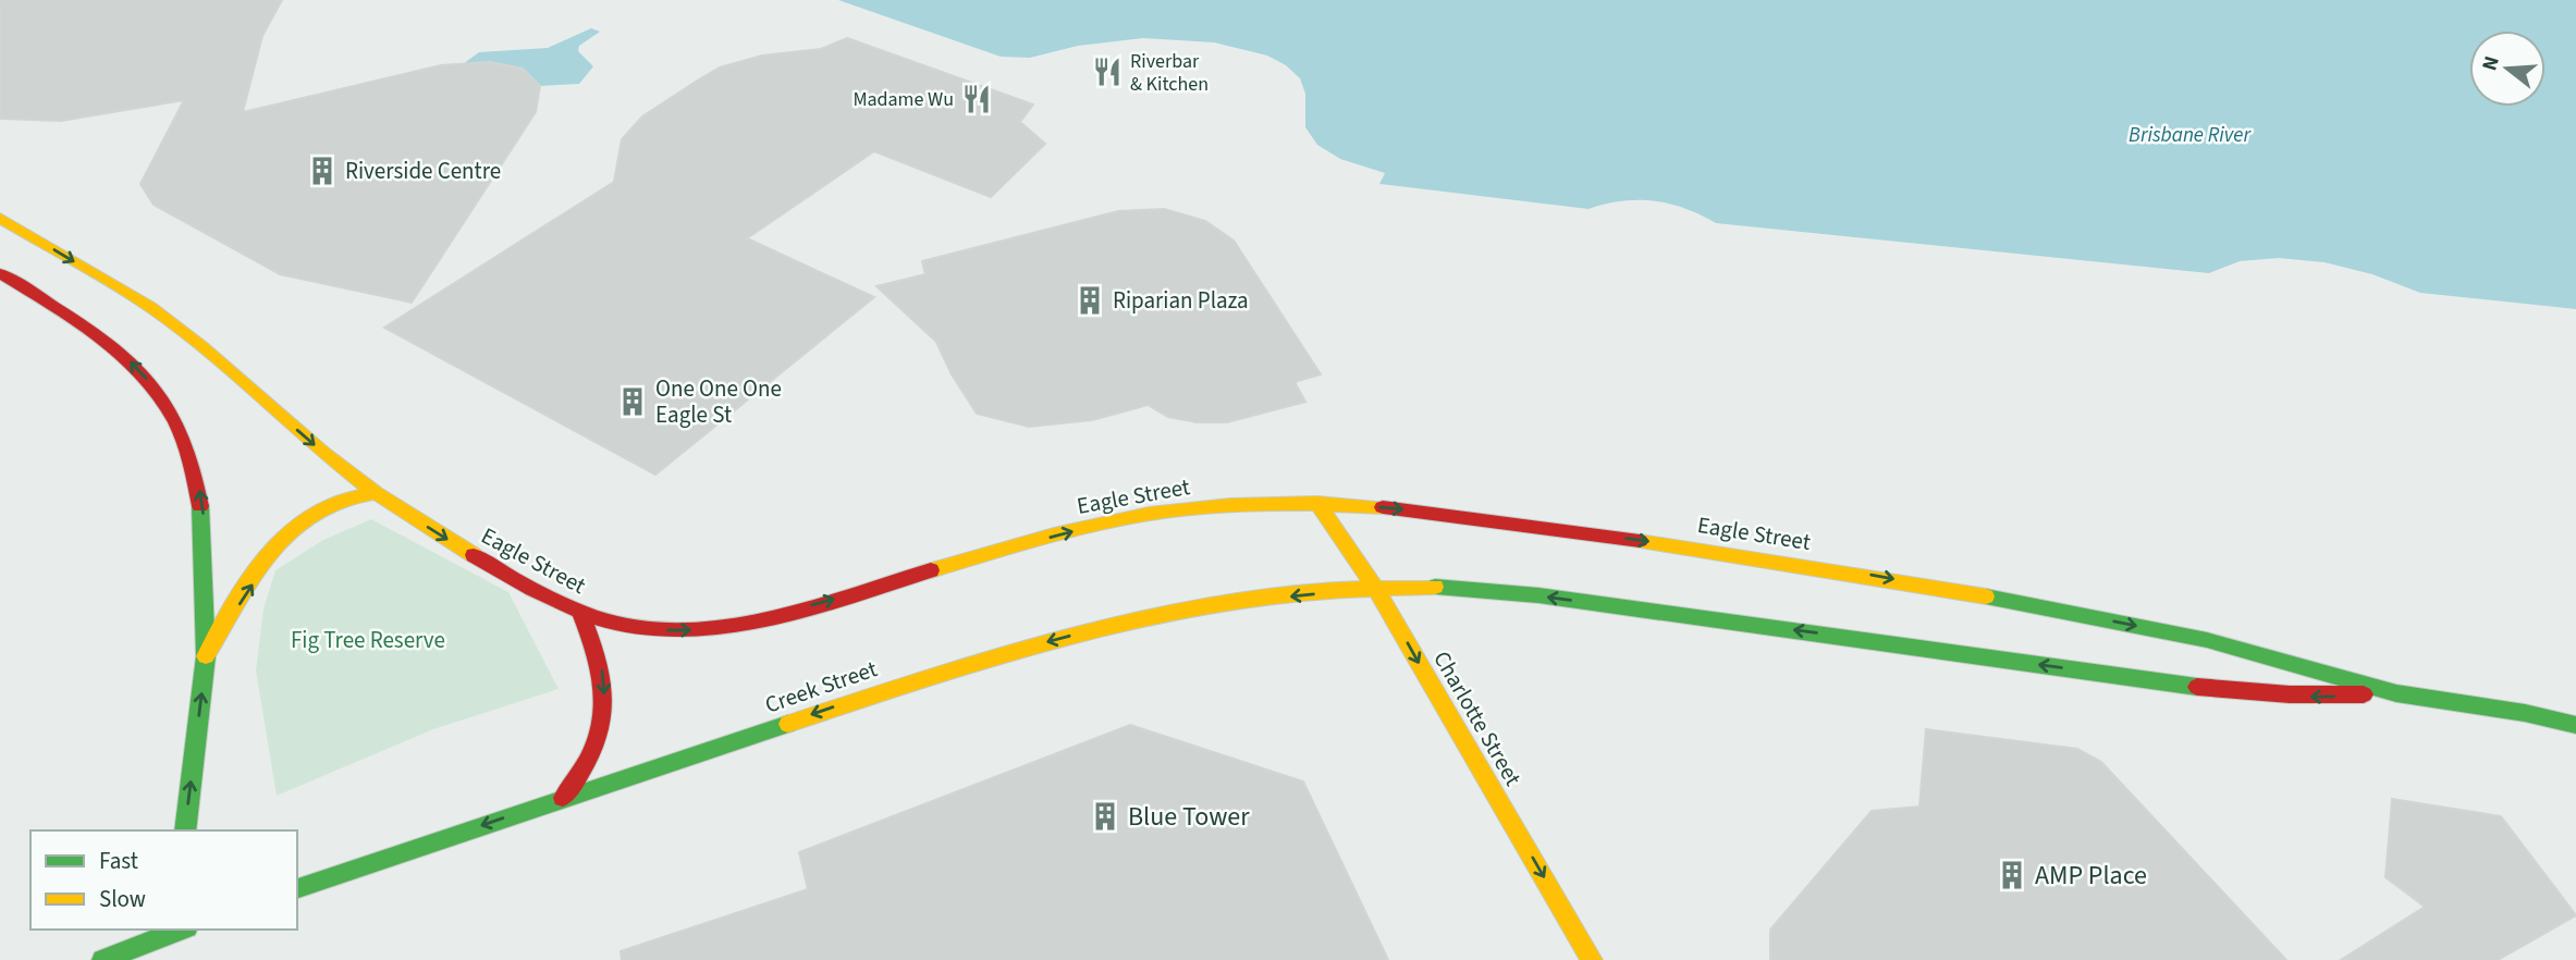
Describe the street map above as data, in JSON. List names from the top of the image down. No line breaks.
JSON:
{"streets":{"main road":["Eagle Street","Creek Street","Charlotte Street"]},"crossings":[["Eagle Street","Creek Street"],["Eagle Street","Charlotte Street"],["Creek Street","Charlotte Street"]],"one_way":["Creek Street","Charlotte Street"],"water":["Brisbane River"],"parks":["Fig Tree Reserve"],"places":{"restaurant":["Riverbar & Kitchen","Madame Wu"],"building":["Riverside Centre","Riparian Plaza","One One One Eagle St","Blue Tower","AMP Place"]},"legend":["Fast","Slow"],"north":"left"}
